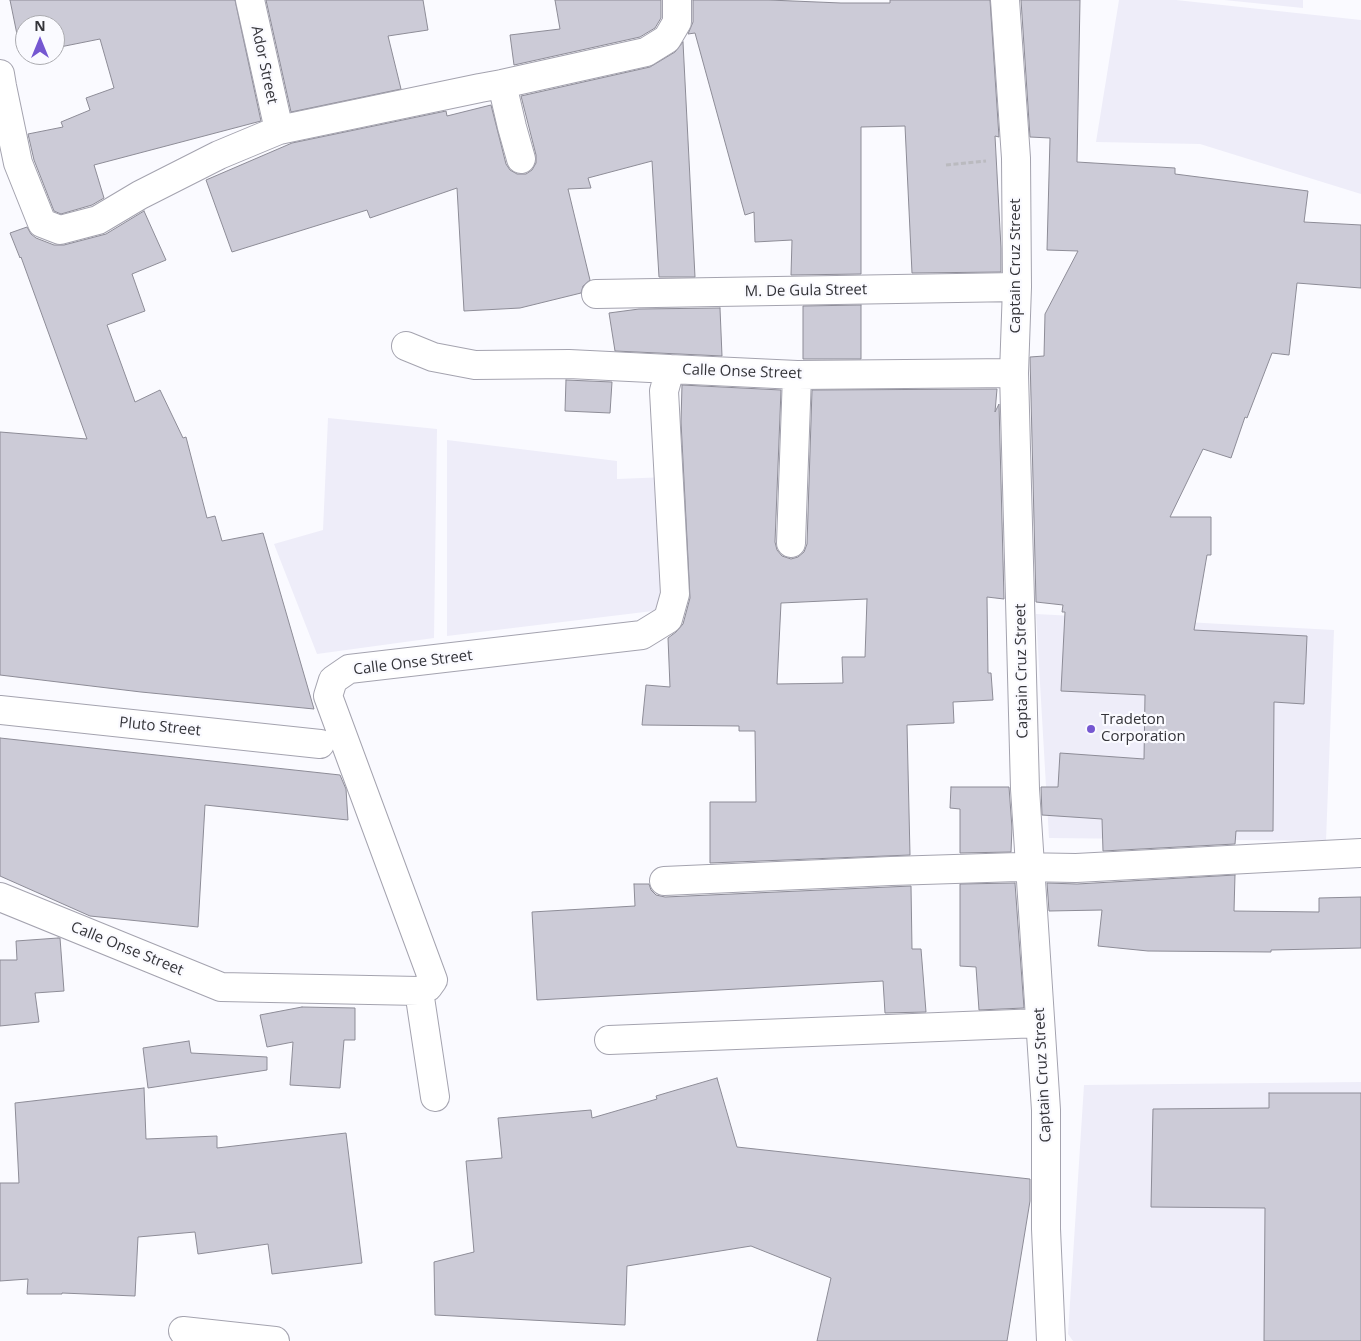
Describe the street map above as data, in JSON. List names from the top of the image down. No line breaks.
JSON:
{"streets":{"street":["Ador Street","Captain Cruz Street","M. De Gula Street","Calle Onse Street","Pluto Street"]},"crossings":[["Captain Cruz Street","M. De Gula Street"],["Captain Cruz Street","Calle Onse Street"]],"places":["Tradeton Corporation"],"north":"top"}
